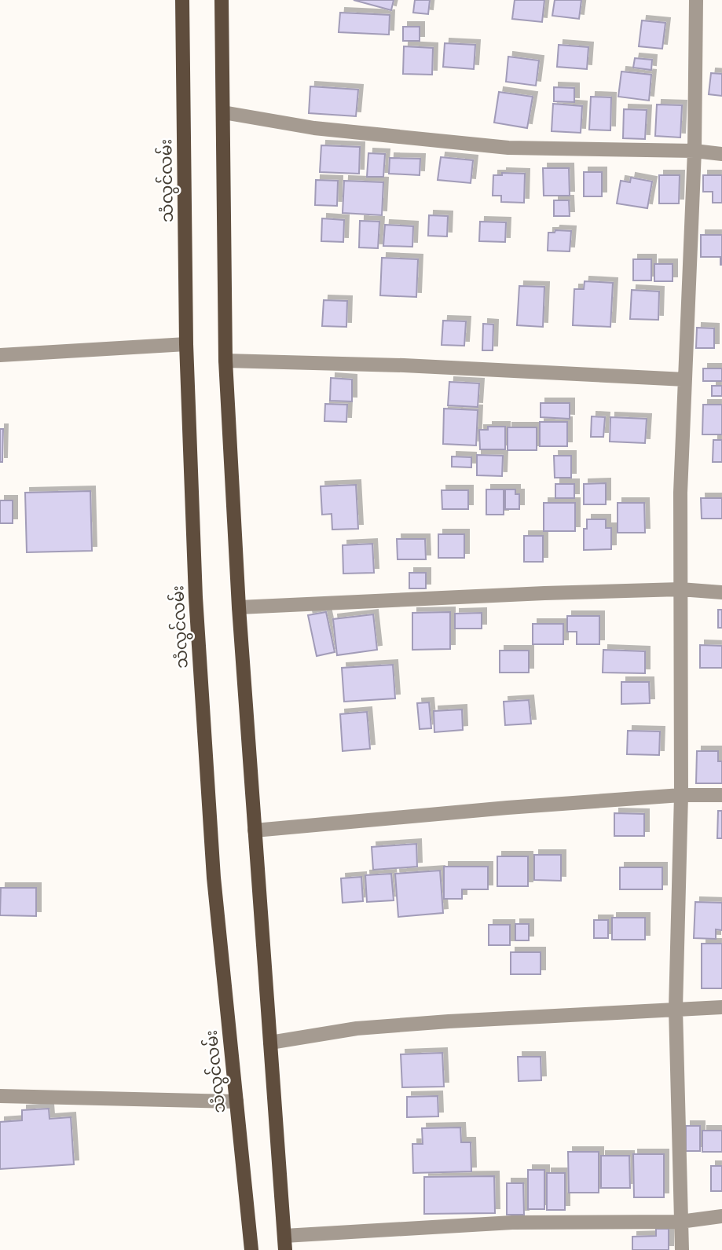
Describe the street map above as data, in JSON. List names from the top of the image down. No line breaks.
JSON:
{"streets":{"main road":["သံလွင်လမ်း"]}}
